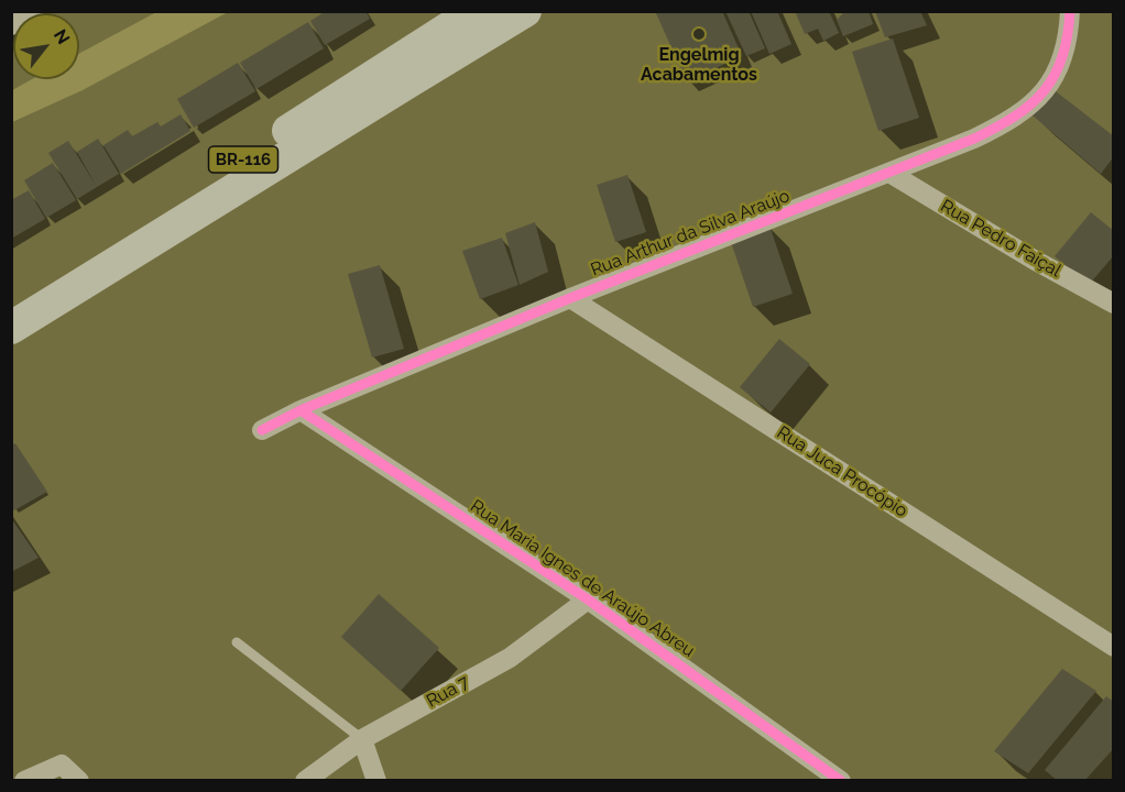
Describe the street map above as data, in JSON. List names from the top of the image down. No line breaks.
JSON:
{"streets":{"highway":["BR-116"],"street":["Rua Arthur da Silva Araújo","Rua Pedro Faiçal","Rua Juca Procópio","Rua Maria Ignes de Araújo Abreu","Rua 7"]},"crossings":[["Rua Arthur da Silva Araújo","Rua Pedro Faiçal"],["Rua Arthur da Silva Araújo","Rua Juca Procópio"],["Rua Arthur da Silva Araújo","Rua Maria Ignes de Araújo Abreu"],["Rua Maria Ignes de Araújo Abreu","Rua 7"]],"places":["Engelmig Acabamentos"],"north":"top right"}
